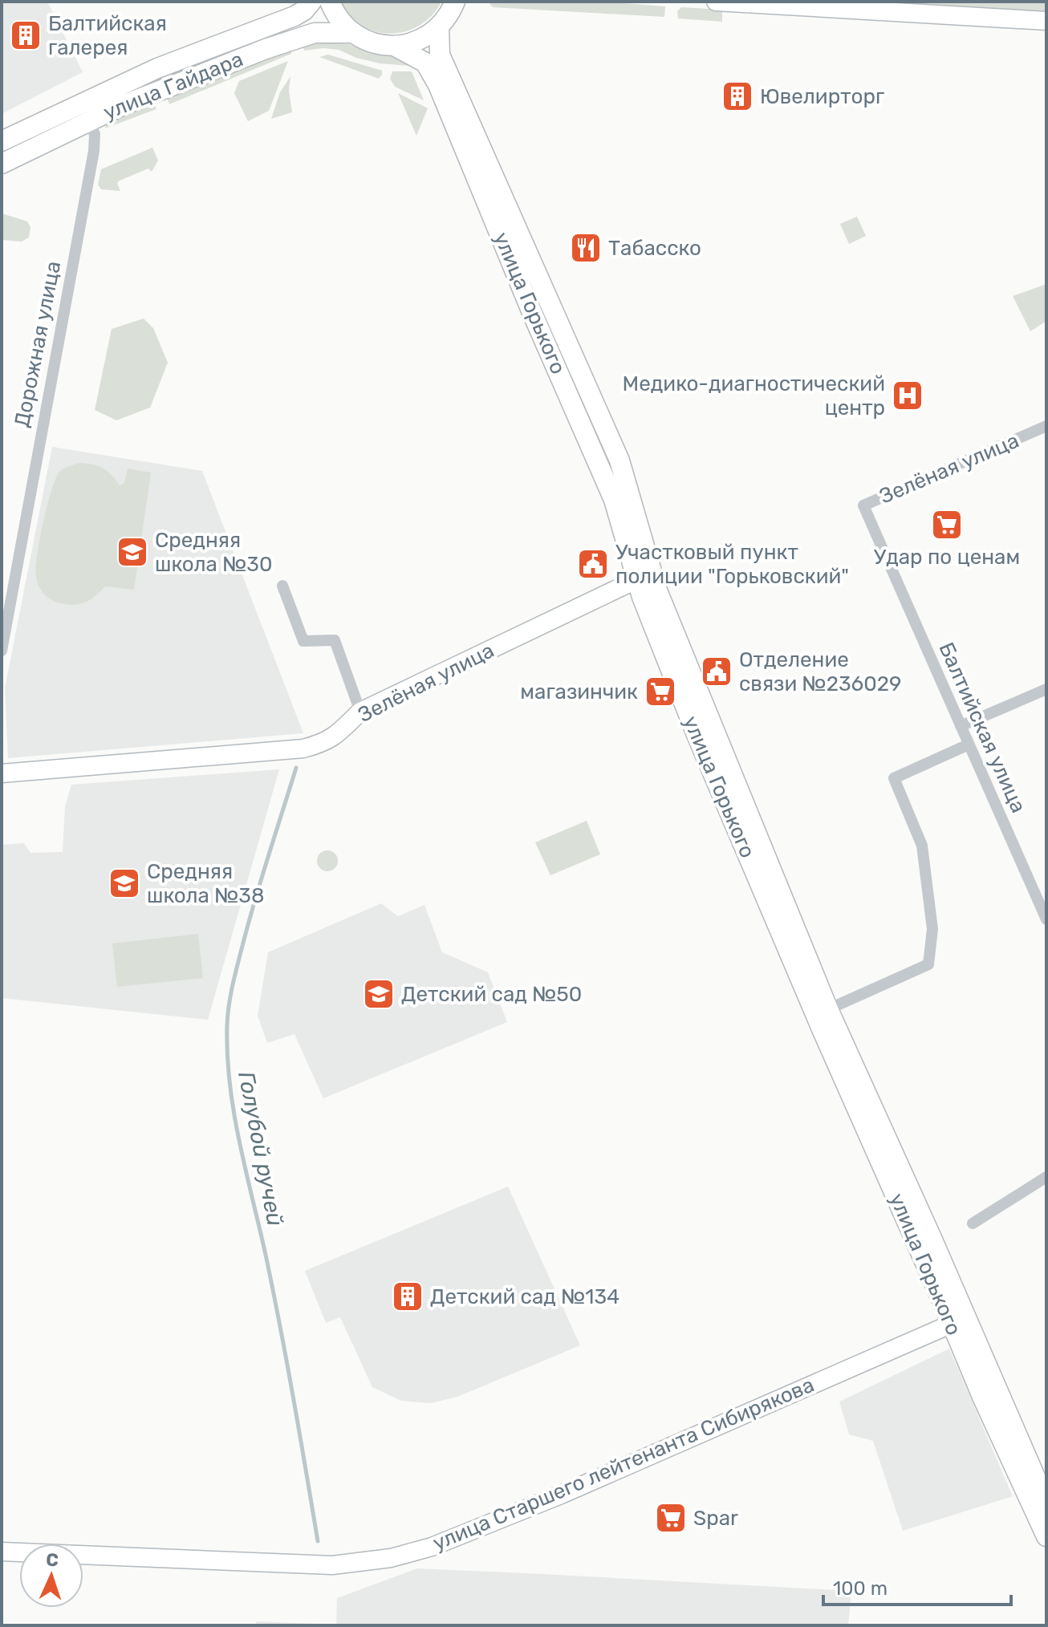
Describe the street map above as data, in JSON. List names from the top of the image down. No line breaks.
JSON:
{"streets":{"main road":["улица Гайдара","улица Горького","Зелёная улица","улица Старшего лейтенанта Сибирякова"],"street":["Дорожная улица","Балтийская улица"]},"crossings":[["улица Гайдара","улица Горького"],["улица Гайдара","Дорожная улица"],["улица Горького","Зелёная улица"],["улица Горького","улица Старшего лейтенанта Сибирякова"],["Зелёная улица","Балтийская улица"]],"water":["Голубой ручей"],"places":{"building":["Балтийская галерея","Ювелирторг","Детский сад №134"],"restaurant":["Табасско"],"hospital":["Медико-диагностический центр"],"supermarket":["Удар по ценам","магазинчик","Spar"],"school or university":["Средняя школа №30","Средняя школа №38","Детский сад №50"],"public building":["Участковый пункт полиции \"Горьковский\"","Отделение связи №236029"]},"scale_bar":"100 m","north":"top"}
